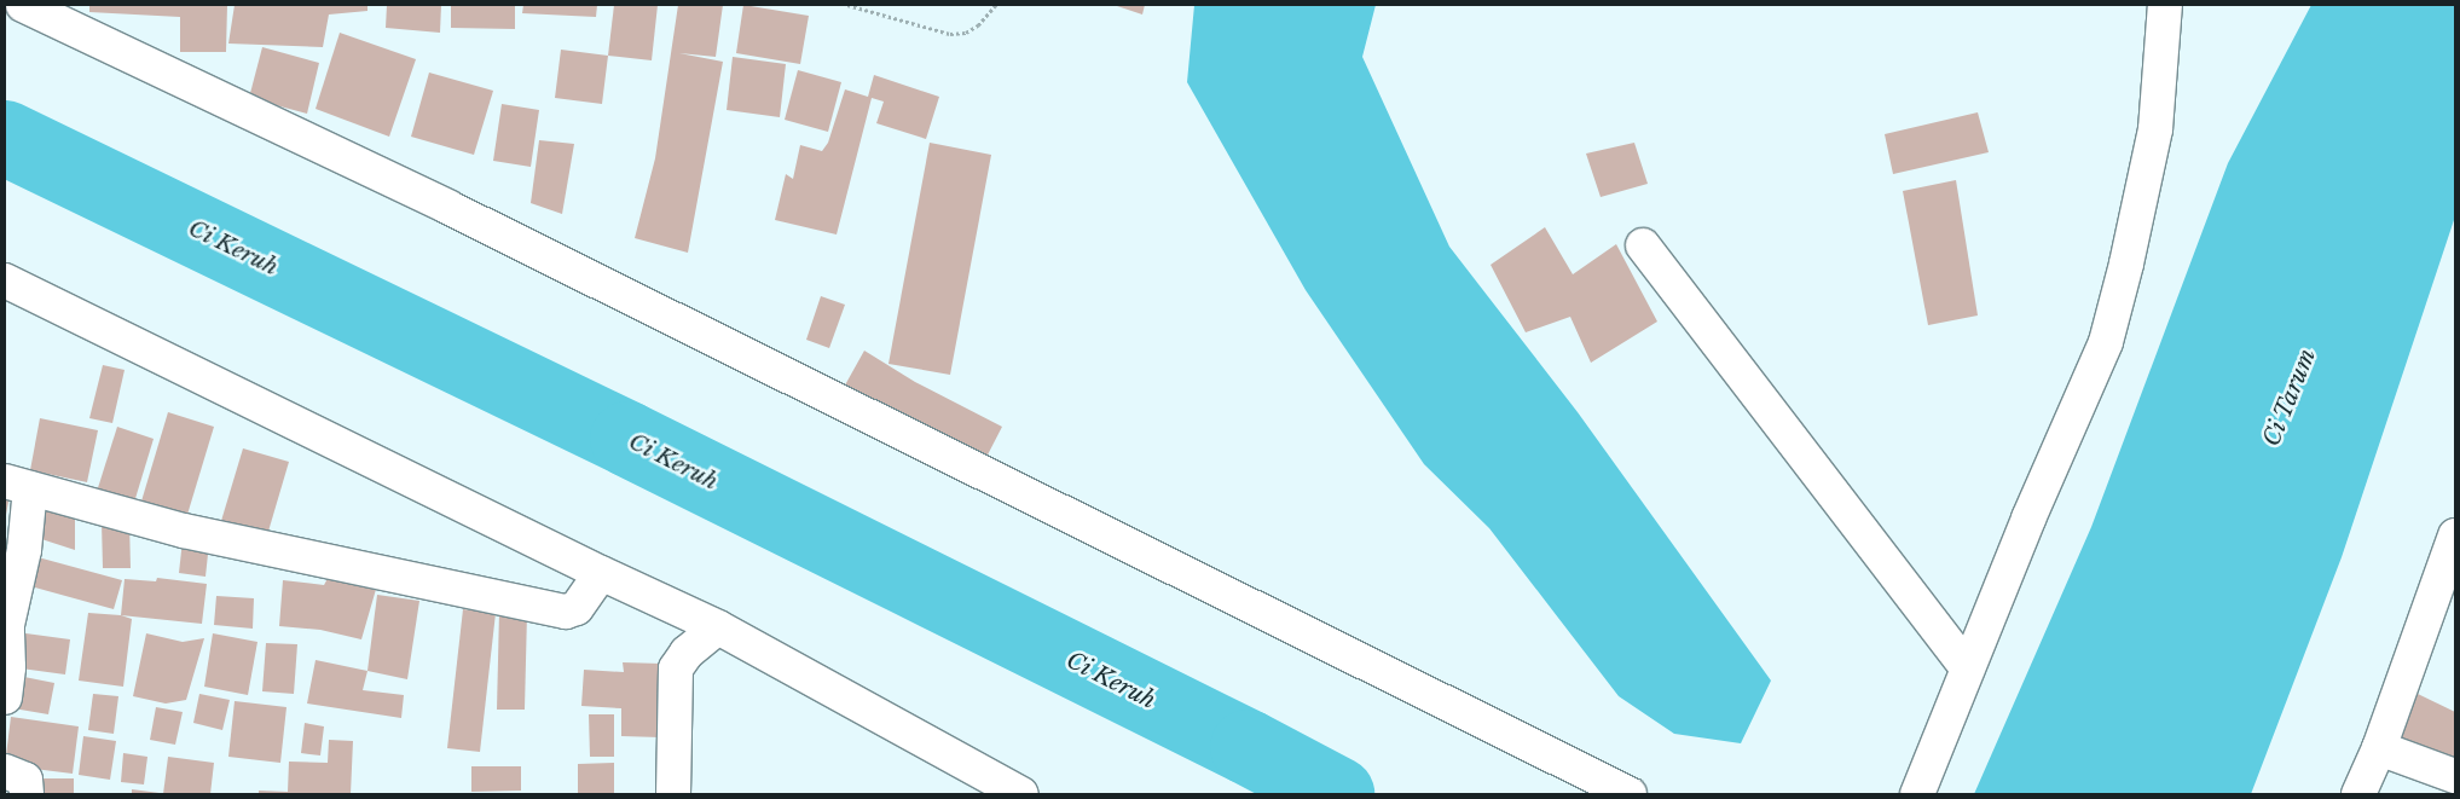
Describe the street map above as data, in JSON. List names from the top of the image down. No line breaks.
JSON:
{"water":["Ci Keruh","Ci Tarum"]}
